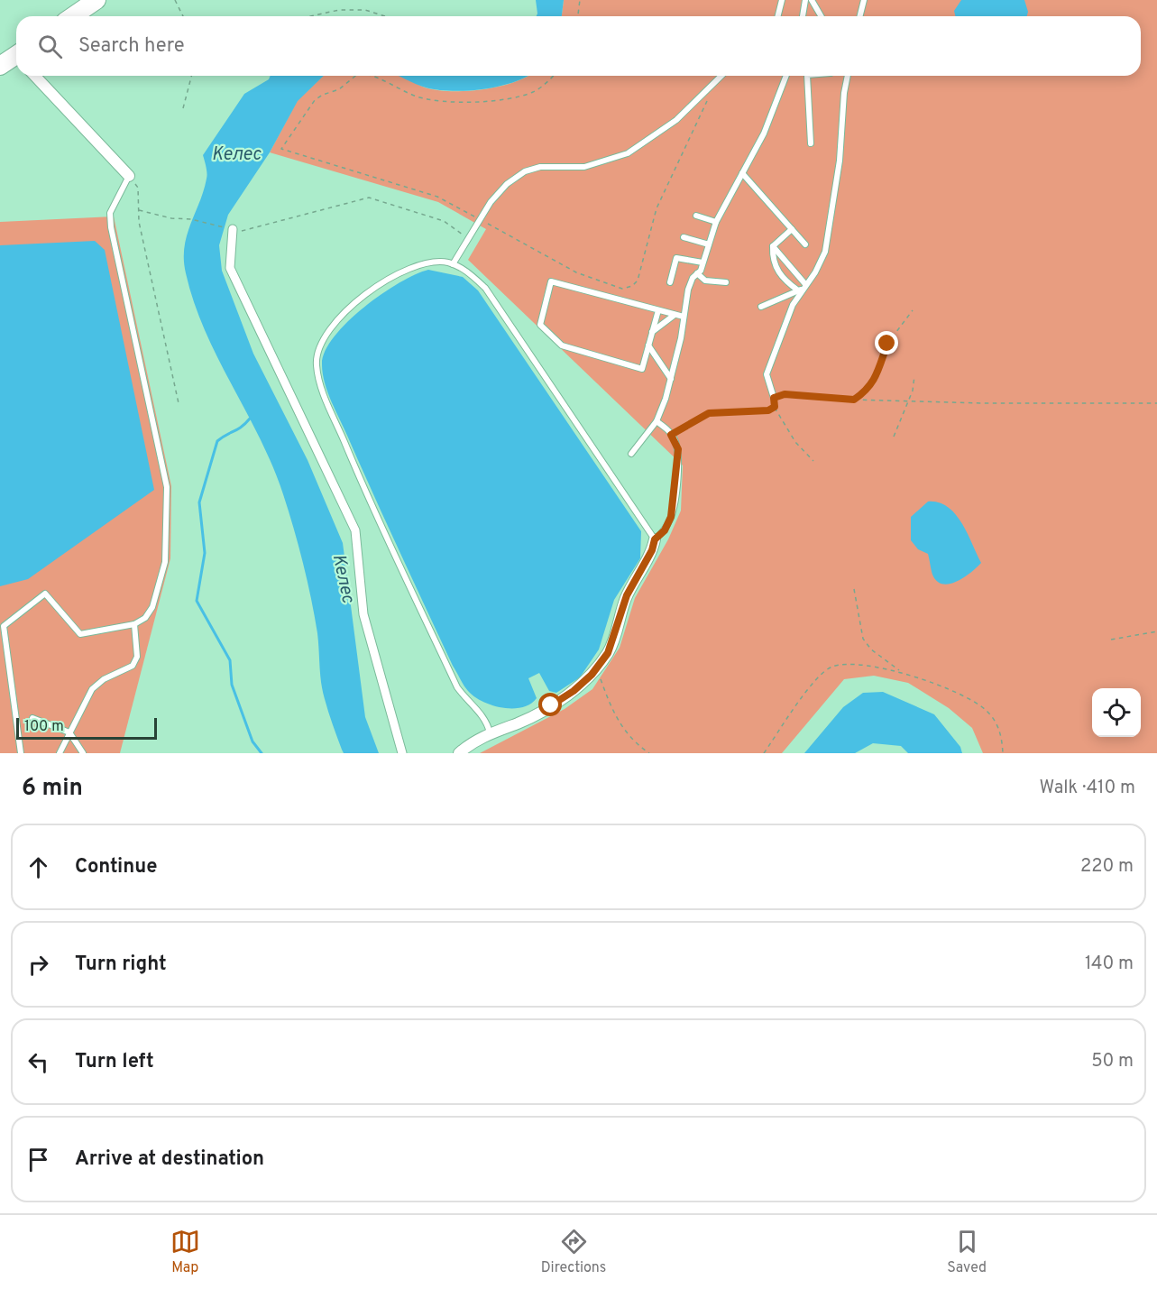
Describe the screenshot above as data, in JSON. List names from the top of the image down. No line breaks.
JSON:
{"water":["Келес"],"scale_bar":"100 m","page":{"search":"Search here","scale":"100 m","heading":["6 min","Walk · 410 m"],"list":[["Continue","220 m"],["Turn right","140 m"],["Turn left","50 m"],"Arrive at destination"],"nav":["Map","Directions","Saved"]}}
